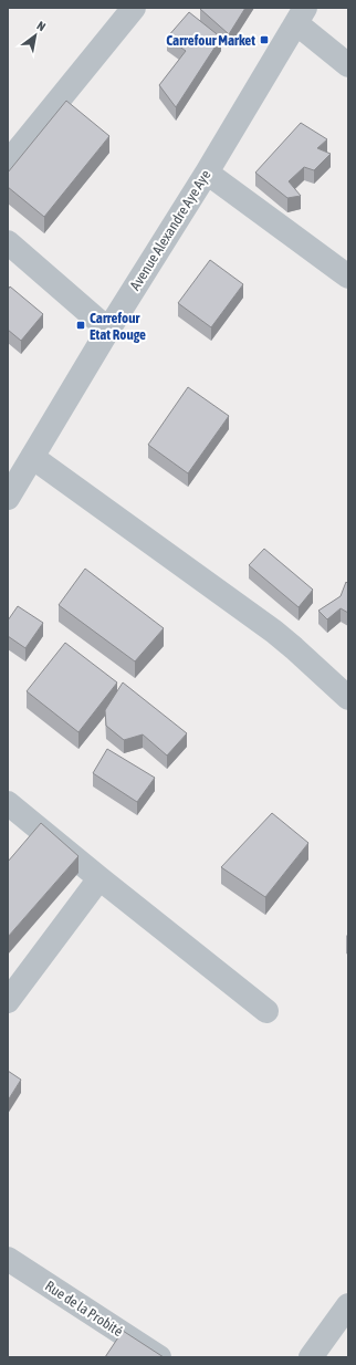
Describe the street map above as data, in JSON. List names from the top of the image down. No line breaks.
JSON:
{"streets":{"street":["Avenue Alexandre Aye Aye","Rue de la Probité"]},"places":{"transit":["Carrefour Market","Carrefour Etat Rouge"]},"north":"top right"}
